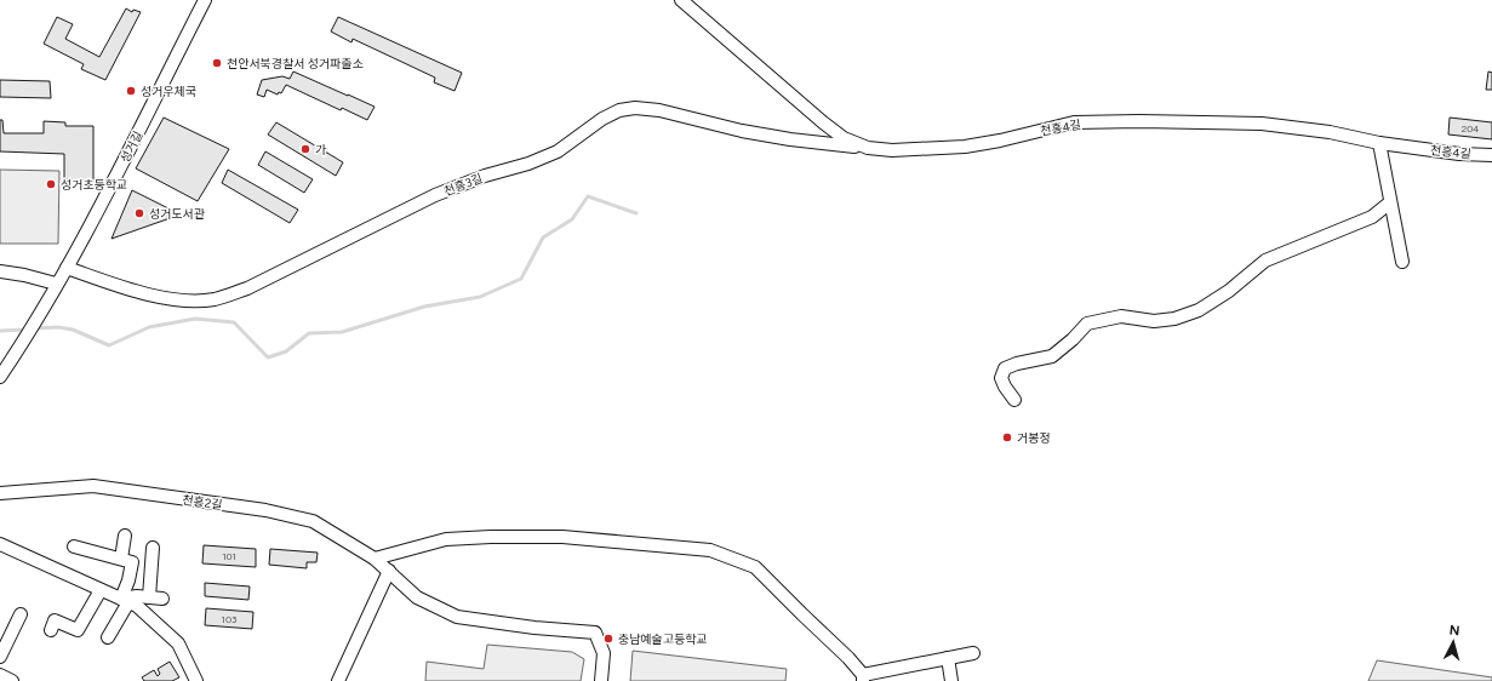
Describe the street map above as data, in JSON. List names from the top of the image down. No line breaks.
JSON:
{"streets":{"street":["천흥4길","성거길","천흥3길","천흥2길"]},"crossings":[["천흥4길","천흥3길"],["성거길","천흥3길"]],"places":["천안서북경찰서 성거파출소","성거우체국","가","성거초등학교","성거도서관","거봉정","충남예술고등학교"],"house_numbers":["204","101","103"],"north":"top"}
